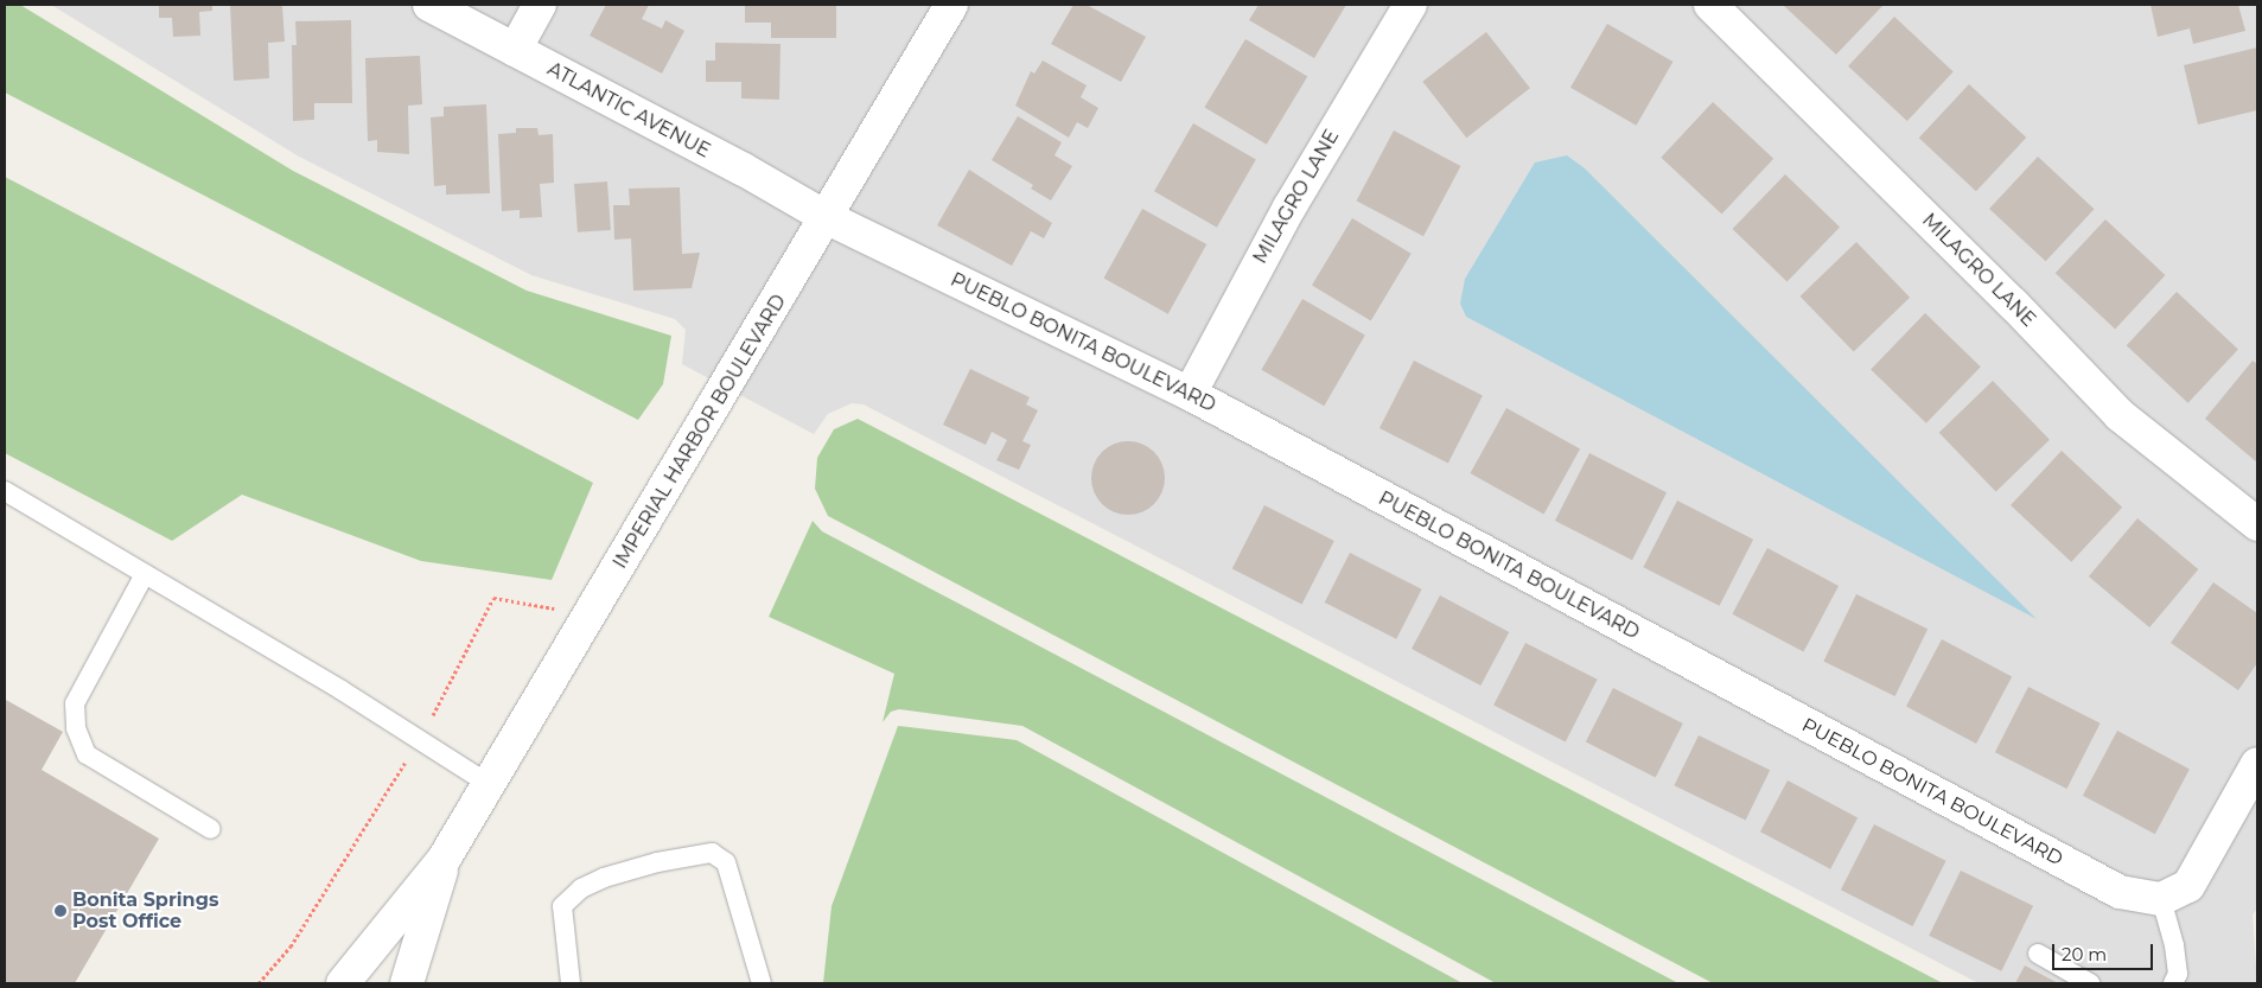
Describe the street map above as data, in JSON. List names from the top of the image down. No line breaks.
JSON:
{"streets":{"street":["ATLANTIC AVENUE","MILAGRO LANE","PUEBLO BONITA BOULEVARD","IMPERIAL HARBOR BOULEVARD"]},"crossings":[["ATLANTIC AVENUE","PUEBLO BONITA BOULEVARD"],["ATLANTIC AVENUE","IMPERIAL HARBOR BOULEVARD"],["MILAGRO LANE","PUEBLO BONITA BOULEVARD"],["PUEBLO BONITA BOULEVARD","IMPERIAL HARBOR BOULEVARD"]],"places":["Bonita Springs Post Office"],"scale_bar":"20 m"}
